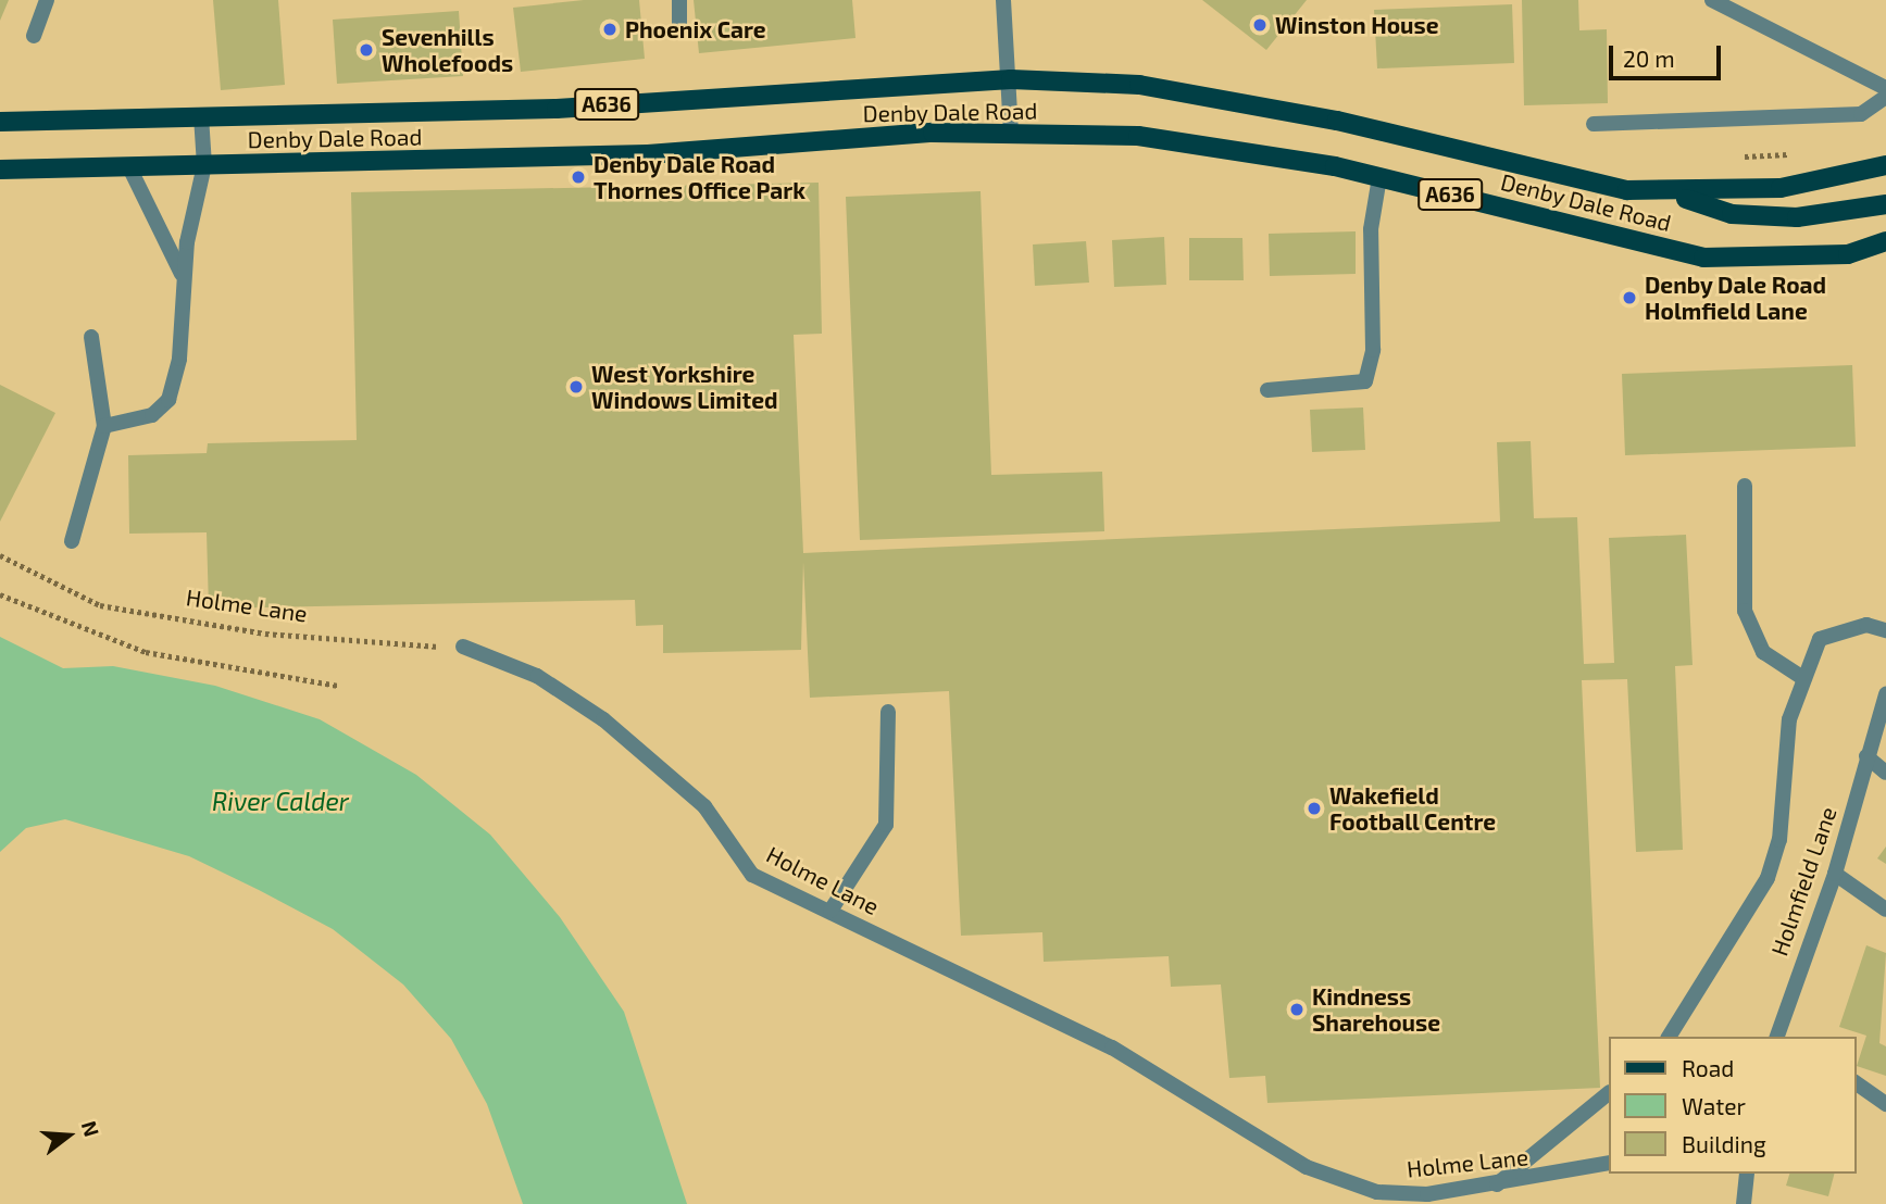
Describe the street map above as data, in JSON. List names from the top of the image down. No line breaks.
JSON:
{"streets":{"main road":["A636","Denby Dale Road"],"street":["Holme Lane","Holmfield Lane"]},"crossings":[["A636","Denby Dale Road"]],"water":["River Calder"],"places":["Winston House","Phoenix Care","Sevenhills Wholefoods","Denby Dale Road Thornes Office Park","Denby Dale Road Holmfield Lane","West Yorkshire Windows Limited","Wakefield Football Centre","Kindness Sharehouse"],"legend":["Road","Water","Building"],"scale_bar":"20 m","north":"right"}
